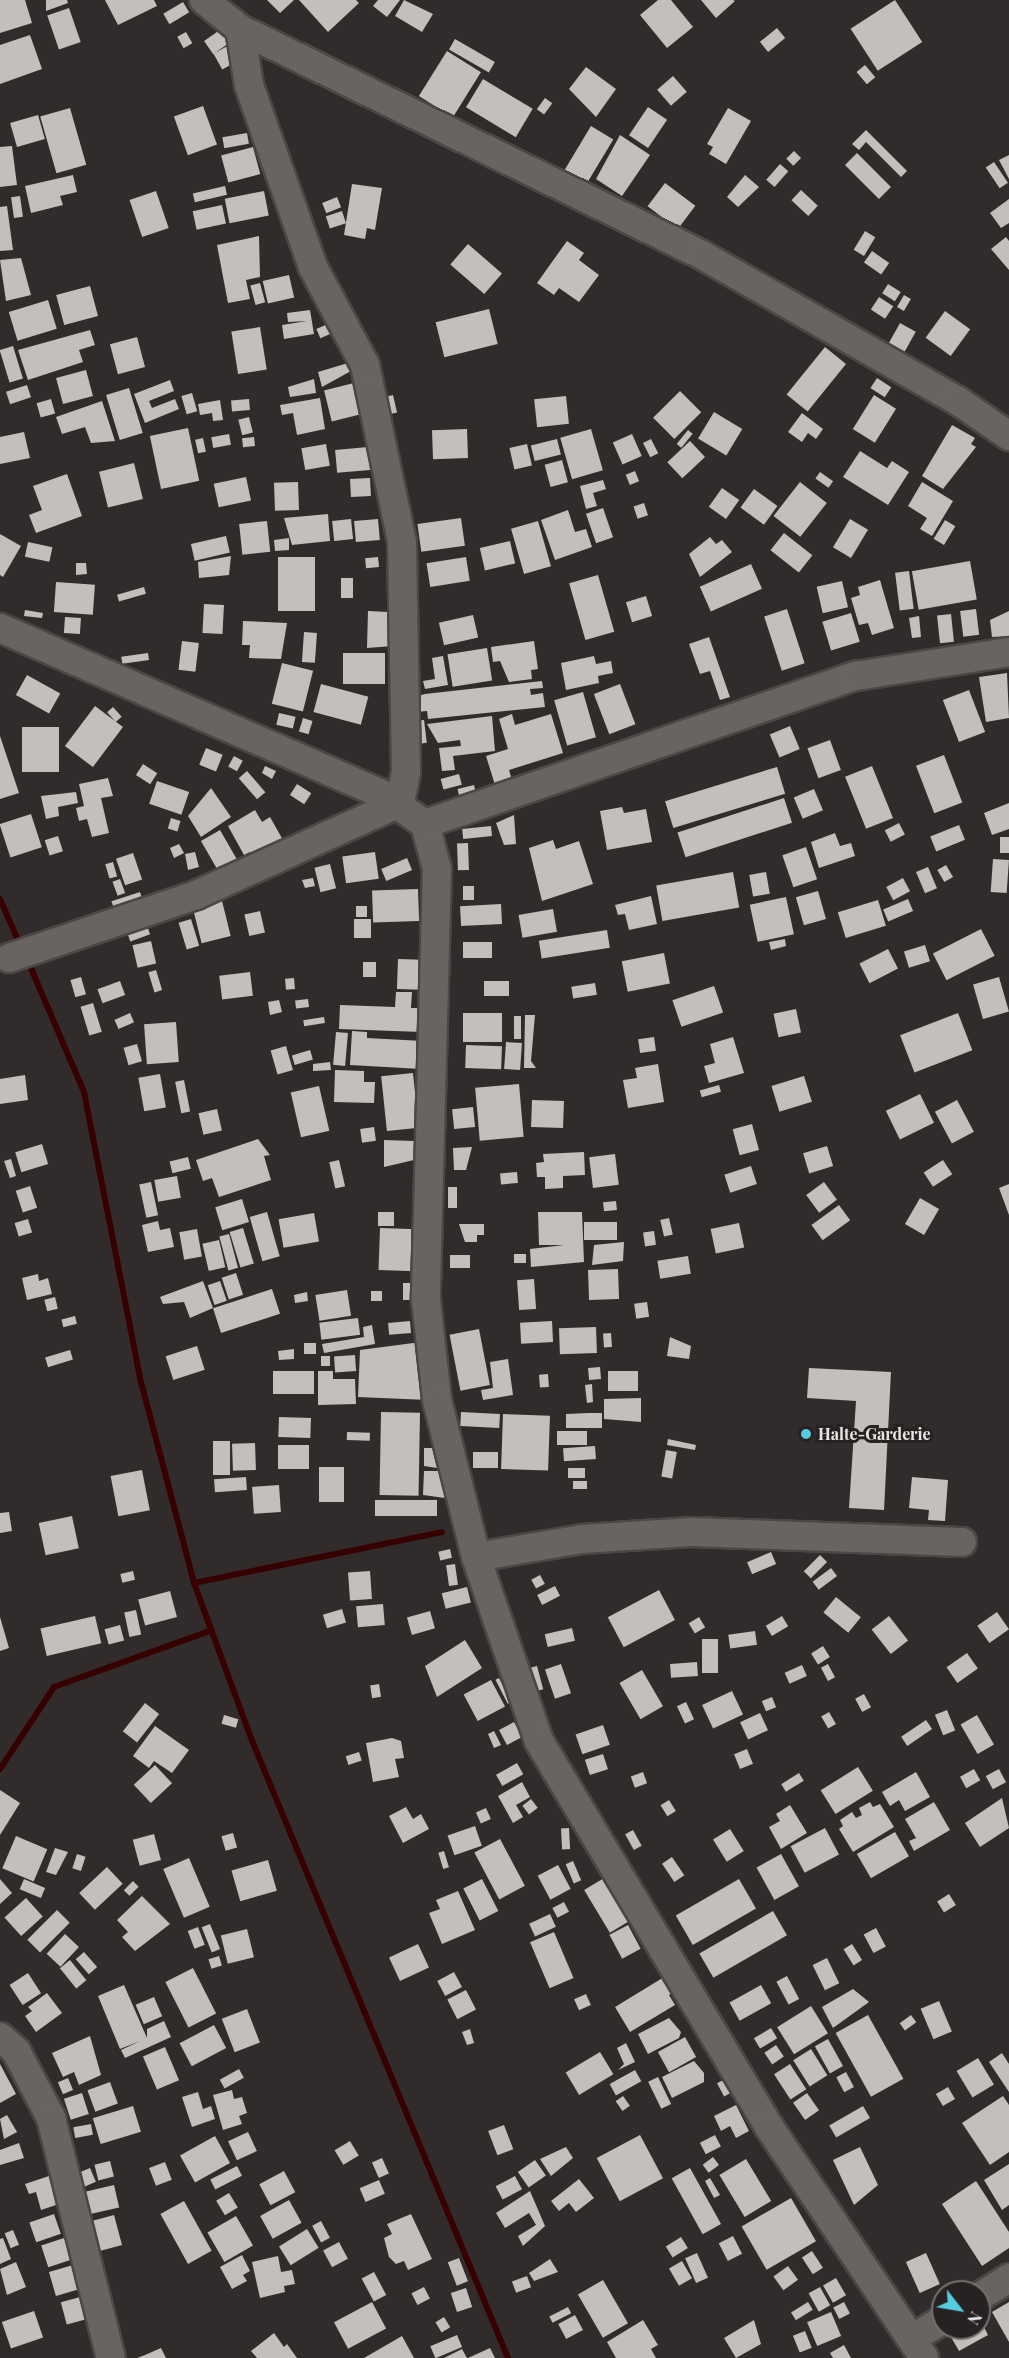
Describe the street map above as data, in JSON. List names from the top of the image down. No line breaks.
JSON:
{"places":["Halte-Garderie"],"north":"bottom right"}
